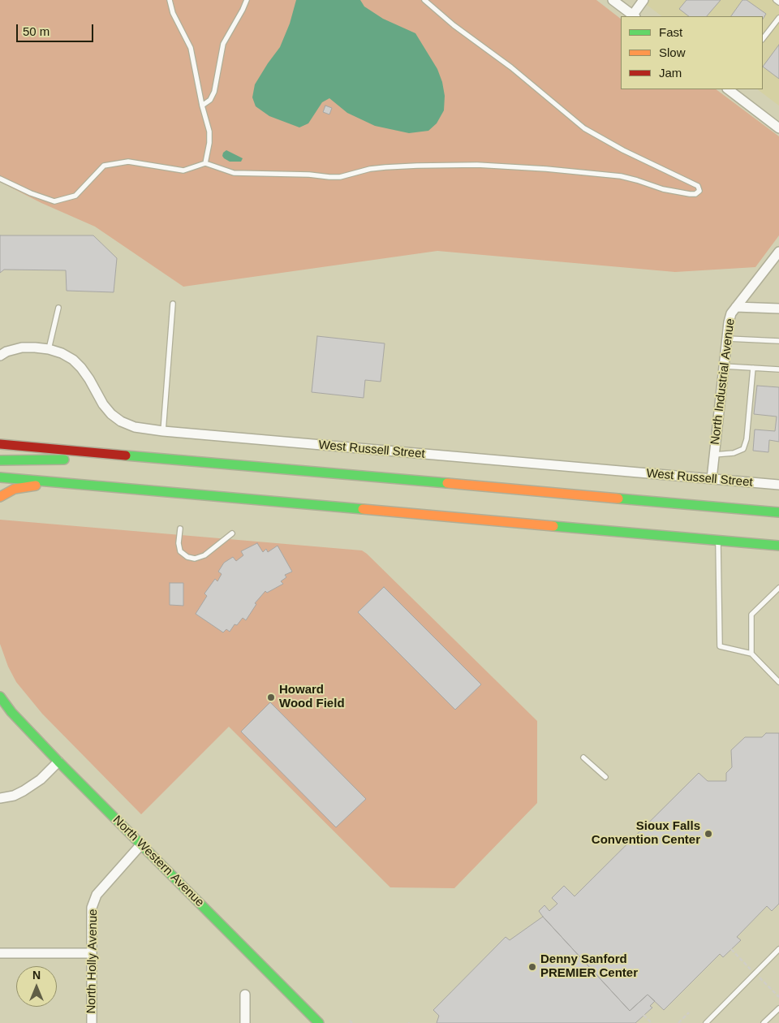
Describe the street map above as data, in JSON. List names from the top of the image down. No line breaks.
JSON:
{"streets":{"main road":["North Western Avenue"],"street":["North Industrial Avenue","West Russell Street","North Holly Avenue"]},"crossings":[["North Industrial Avenue","West Russell Street"],["North Western Avenue","North Holly Avenue"]],"places":["Howard Wood Field","Sioux Falls Convention Center","Denny Sanford PREMIER Center"],"legend":["Fast","Slow","Jam"],"scale_bar":"50 m","north":"top"}
